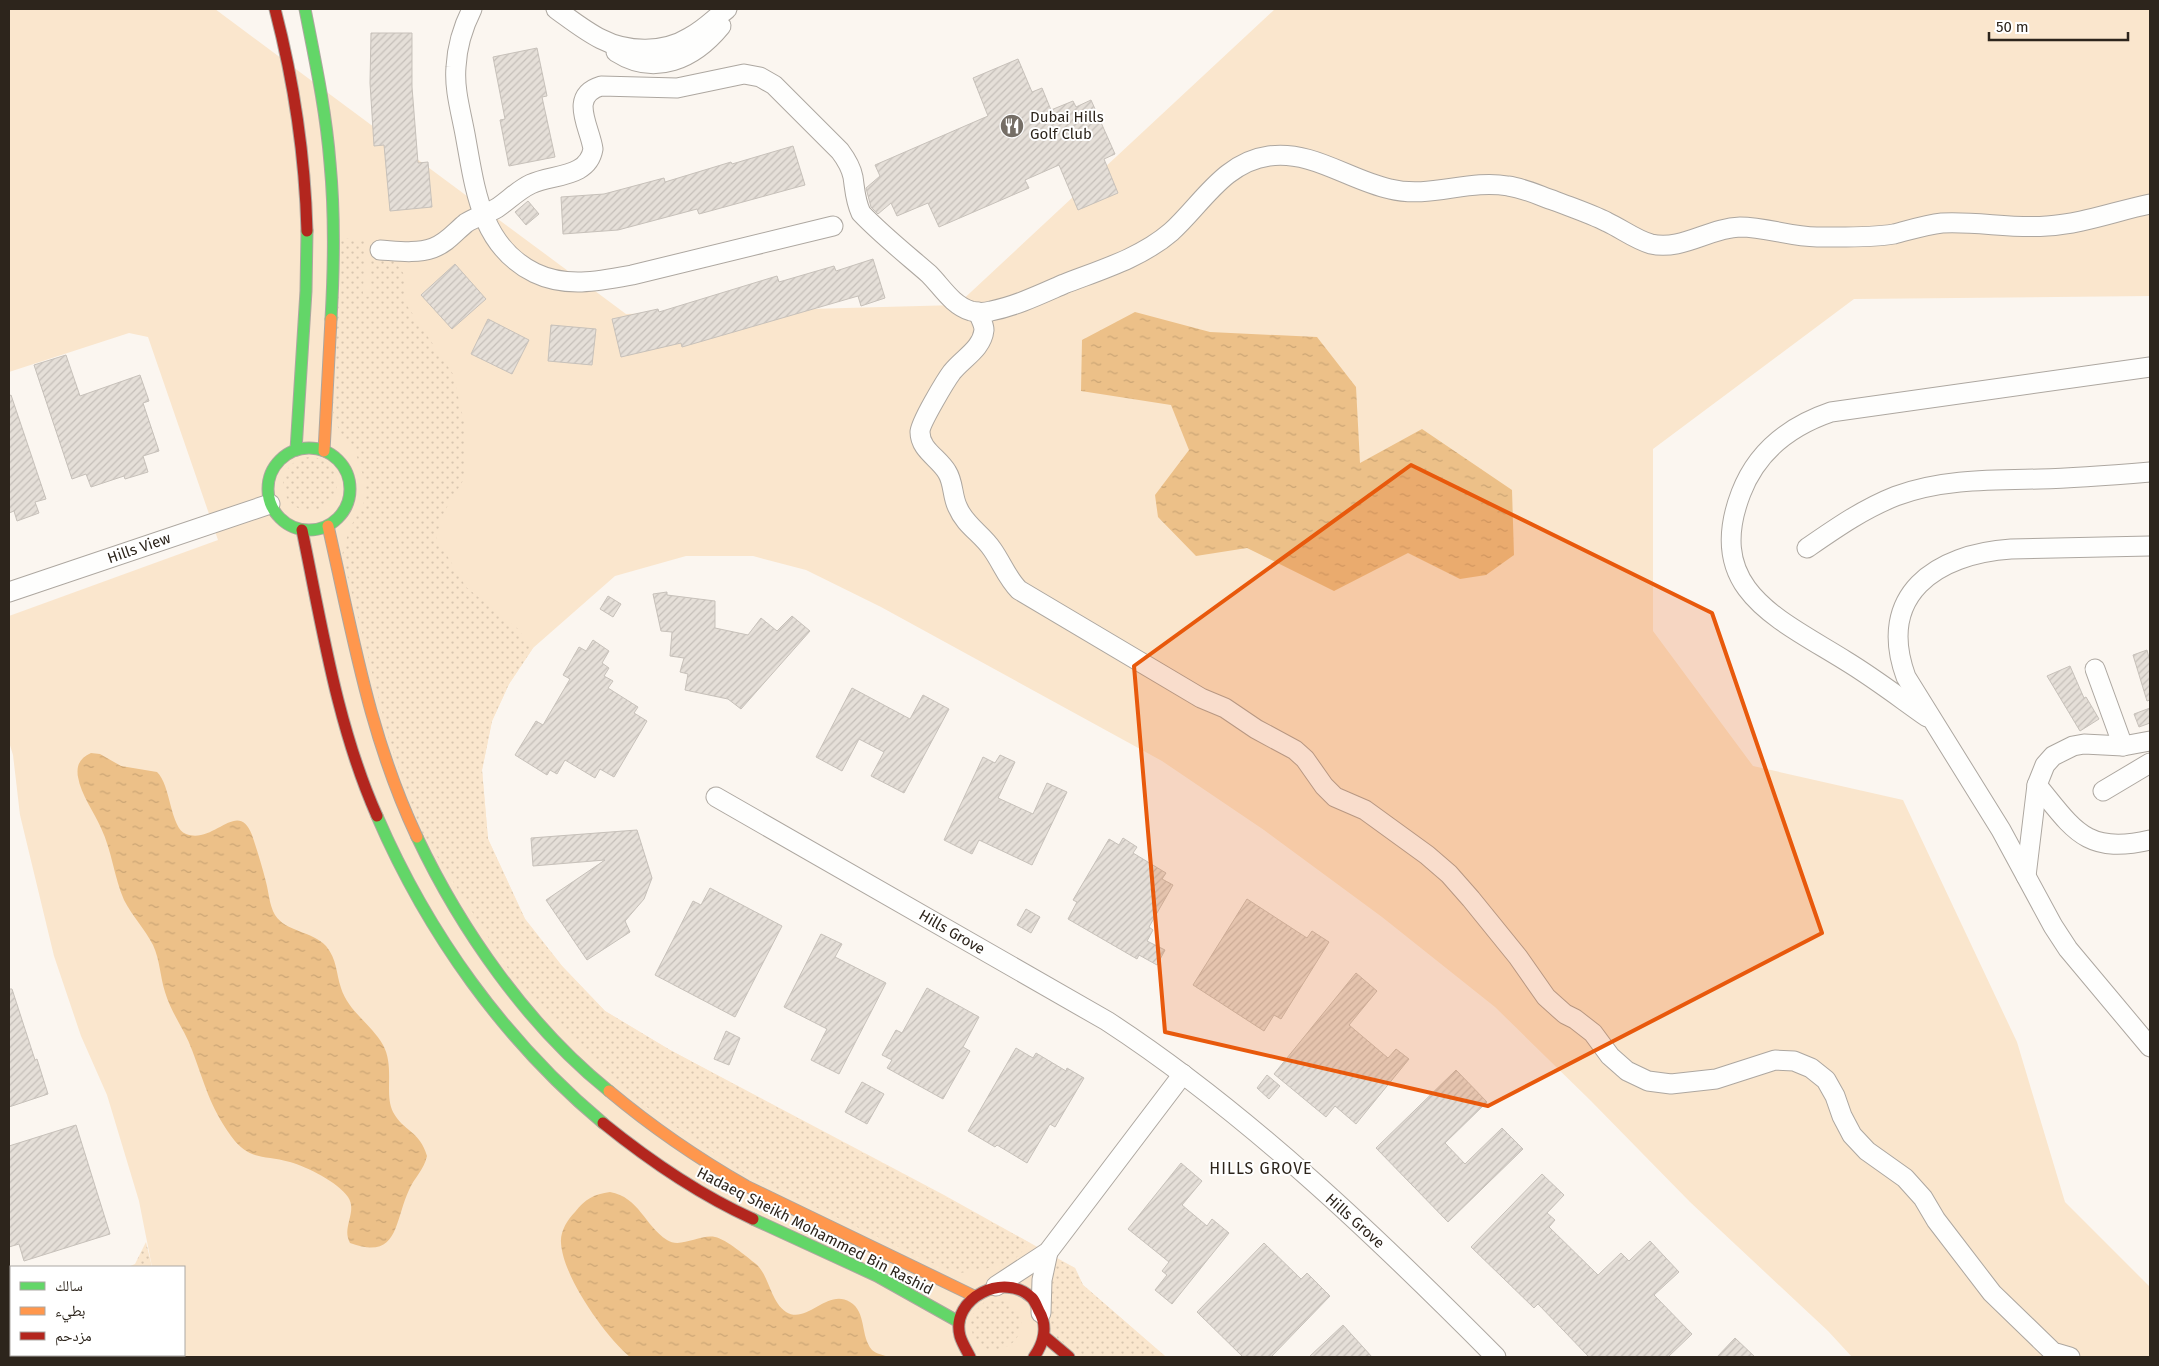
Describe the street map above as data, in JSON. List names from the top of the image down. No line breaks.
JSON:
{"streets":{"street":["Hills View","Hills Grove","Hadaeq Sheikh Mohammed Bin Rashid"]},"crossings":[["Hills View","Hadaeq Sheikh Mohammed Bin Rashid"]],"districts":["HILLS GROVE"],"places":{"restaurant":["Dubai Hills Golf Club"]},"legend":["سالك","بطيء","مزدحم"],"scale_bar":"50 m"}
